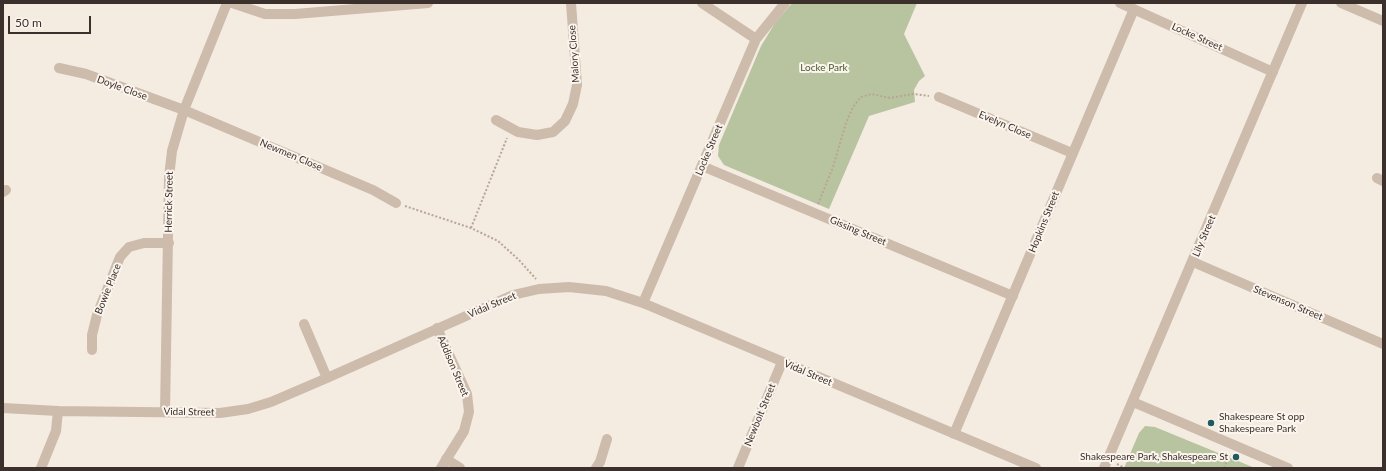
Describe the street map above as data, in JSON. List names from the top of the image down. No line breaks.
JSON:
{"streets":{"street":["Locke Street","Malory Close","Doyle Close","Evelyn Close","Newmen Close","Herrick Street","Hopkins Street","Gissing Street","Lily Street","Bowie Place","Stevenson Street","Vidal Street","Addison Street","Newbolt Street"]},"crossings":[["Locke Street","Hopkins Street"],["Locke Street","Gissing Street"],["Locke Street","Lily Street"],["Locke Street","Vidal Street"],["Doyle Close","Newmen Close"],["Doyle Close","Herrick Street"],["Evelyn Close","Hopkins Street"],["Newmen Close","Herrick Street"],["Herrick Street","Bowie Place"],["Herrick Street","Vidal Street"],["Hopkins Street","Gissing Street"],["Hopkins Street","Vidal Street"],["Lily Street","Stevenson Street"],["Vidal Street","Addison Street"],["Vidal Street","Newbolt Street"]],"parks":["Locke Park"],"places":["Shakespeare St opp Shakespeare Park","Shakespeare Park, Shakespeare St"],"scale_bar":"50 m"}
